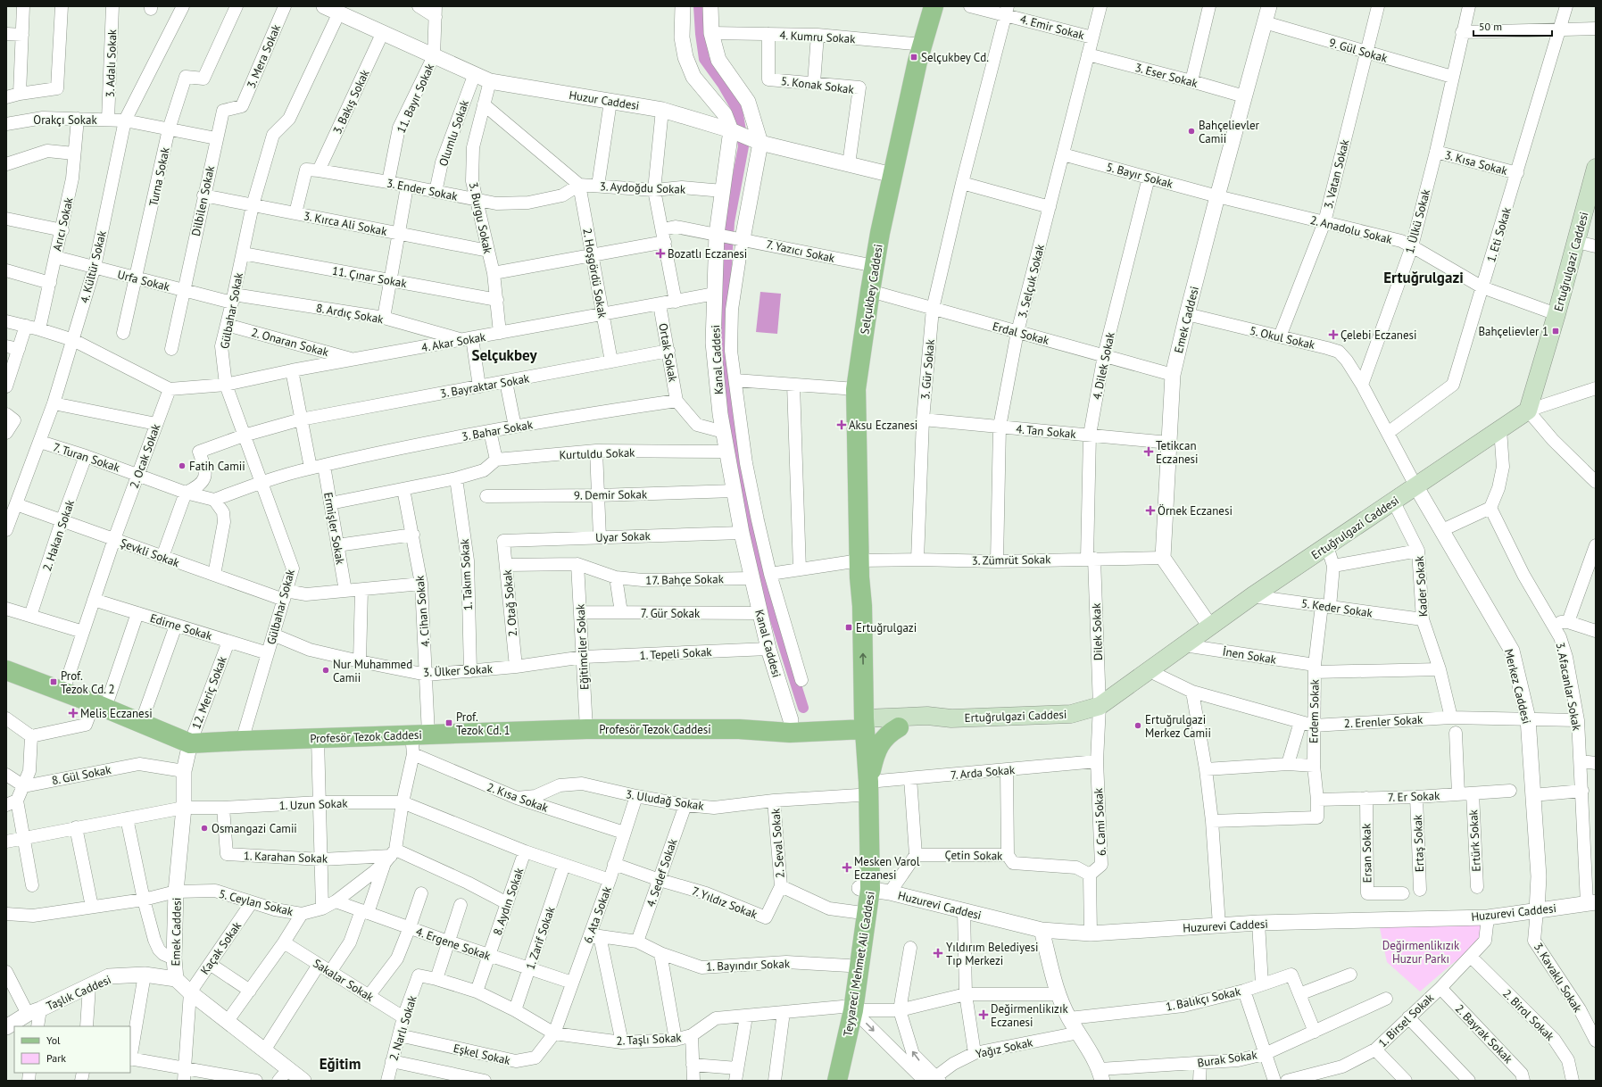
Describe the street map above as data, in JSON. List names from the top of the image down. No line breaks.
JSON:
{"streets":{"main road":["Ertuğrulgazi Caddesi","Selçukbey Caddesi","Profesör Tezok Caddesi","Teyyareci Mehmet Ali Caddesi"],"street":["4. Emir Sokak","4. Kumru Sokak","9. Gül Sokak","3. Mera Sokak","3. Adalı Sokak","3. Eser Sokak","5. Konak Sokak","11. Bayır Sokak","Huzur Caddesi","3. Bakış Sokak","Orakçı Sokak","Olumlu Sokak","3. Kısa Sokak","3. Vatan Sokak","5. Bayır Sokak","Turna Sokak","3. Aydoğdu Sokak","3. Ender Sokak","Dilbilen Sokak","3. Burgu Sokak","1. Ülkü Sokak","3. Kırca Ali Sokak","Arıcı Sokak","2. Anadolu Sokak","1. Eti Sokak","7. Yazıcı Sokak","4. Kültür Sokak","2. Hoşgördü Sokak","11. Çınar Sokak","Urfa Sokak","3. Selçuk Sokak","Gülbahar Sokak","8. Ardıç Sokak","Emek Caddesi","Erdal Sokak","5. Okul Sokak","2. Onaran Sokak","4. Akar Sokak","Ortak Sokak","Kanal Caddesi","4. Dilek Sokak","3. Gür Sokak","3. Bayraktar Sokak","3. Bahar Sokak","4. Tan Sokak","Kurtuldu Sokak","2. Ocak Sokak","7. Turan Sokak","9. Demir Sokak","Ermişler Sokak","2. Hakan Sokak","Uyar Sokak","Şevkli Sokak","3. Zümrüt Sokak","1. Takım Sokak","17. Bahçe Sokak","Kader Sokak","2. Otağ Sokak","5. Keder Sokak","4. Cihan Sokak","7. Gür Sokak","Edirne Sokak","Dilek Sokak","Eğitimciler Sokak","1. Tepeli Sokak","İnen Sokak","3. Ülker Sokak","Merkez Caddesi","3. Afacanlar Sokak","12. Meriç Sokak","Erdem Sokak","2. Erenler Sokak","7. Arda Sokak","8. Gül Sokak","7. Er Sokak","2. Kısa Sokak","3. Uludağ Sokak","1. Uzun Sokak","6. Cami Sokak","Ertürk Sokak","2. Seval Sokak","Ertaş Sokak","Ersan Sokak","Çetin Sokak","1. Karahan Sokak","4. Sedef Sokak","8. Aydın Sokak","5. Ceylan Sokak","7. Yıldız Sokak","Huzurevi Caddesi","6. Ata Sokak","1. Zarif Sokak","4. Ergene Sokak","Kaçak Sokak","1. Bayındır Sokak","3. Kavaklı Sokak","Sakalar Sokak","Taşlık Caddesi","1. Balıkçı Sokak","2. Birol Sokak","1. Birsel Sokak","2. Narlı Sokak","2. Bayrak Sokak","2. Taşlı Sokak","Yağız Sokak","Eşkel Sokak","Burak Sokak"]},"crossings":[["4. Emir Sokak","3. Selçuk Sokak"],["4. Emir Sokak","3. Gür Sokak"],["4. Kumru Sokak","5. Konak Sokak"],["4. Kumru Sokak","Selçukbey Caddesi"],["4. Kumru Sokak","Kanal Caddesi"],["9. Gül Sokak","3. Vatan Sokak"],["9. Gül Sokak","1. Ülkü Sokak"],["9. Gül Sokak","Emek Caddesi"],["3. Mera Sokak","Dilbilen Sokak"],["3. Adalı Sokak","Orakçı Sokak"],["3. Eser Sokak","3. Selçuk Sokak"],["3. Eser Sokak","Emek Caddesi"],["5. Konak Sokak","Huzur Caddesi"],["11. Bayır Sokak","Huzur Caddesi"],["11. Bayır Sokak","3. Ender Sokak"],["Huzur Caddesi","3. Bakış Sokak"],["Huzur Caddesi","Olumlu Sokak"],["Huzur Caddesi","3. Burgu Sokak"],["Huzur Caddesi","Selçukbey Caddesi"],["Huzur Caddesi","Gülbahar Sokak"],["Huzur Caddesi","Kanal Caddesi"],["3. Bakış Sokak","3. Ender Sokak"],["Orakçı Sokak","Turna Sokak"],["Orakçı Sokak","Dilbilen Sokak"],["Orakçı Sokak","Arıcı Sokak"],["Orakçı Sokak","4. Kültür Sokak"],["Olumlu Sokak","3. Ender Sokak"],["3. Kısa Sokak","1. Ülkü Sokak"],["3. Kısa Sokak","1. Eti Sokak"],["3. Vatan Sokak","2. Anadolu Sokak"],["3. Vatan Sokak","5. Okul Sokak"],["5. Bayır Sokak","2. Anadolu Sokak"],["5. Bayır Sokak","3. Selçuk Sokak"],["5. Bayır Sokak","Emek Caddesi"],["5. Bayır Sokak","4. Dilek Sokak"],["Turna Sokak","Urfa Sokak"],["3. Aydoğdu Sokak","3. Ender Sokak"],["3. Aydoğdu Sokak","2. Hoşgördü Sokak"],["3. Aydoğdu Sokak","Kanal Caddesi"],["3. Ender Sokak","3. Burgu Sokak"],["3. Ender Sokak","3. Kırca Ali Sokak"],["3. Ender Sokak","2. Hoşgördü Sokak"],["Dilbilen Sokak","3. Kırca Ali Sokak"],["Dilbilen Sokak","Urfa Sokak"],["3. Burgu Sokak","3. Kırca Ali Sokak"],["3. Burgu Sokak","11. Çınar Sokak"],["3. Burgu Sokak","4. Akar Sokak"],["1. Ülkü Sokak","2. Anadolu Sokak"],["1. Ülkü Sokak","5. Okul Sokak"],["3. Kırca Ali Sokak","Gülbahar Sokak"],["Arıcı Sokak","Urfa Sokak"],["2. Anadolu Sokak","1. Eti Sokak"],["2. Anadolu Sokak","Ertuğrulgazi Caddesi"],["2. Anadolu Sokak","Emek Caddesi"],["7. Yazıcı Sokak","Selçukbey Caddesi"],["7. Yazıcı Sokak","Kanal Caddesi"],["Ertuğrulgazi Caddesi","Selçukbey Caddesi"],["Ertuğrulgazi Caddesi","Kader Sokak"],["Ertuğrulgazi Caddesi","5. Keder Sokak"],["Ertuğrulgazi Caddesi","Dilek Sokak"],["Ertuğrulgazi Caddesi","İnen Sokak"],["Ertuğrulgazi Caddesi","Merkez Caddesi"],["Ertuğrulgazi Caddesi","Erdem Sokak"],["Ertuğrulgazi Caddesi","6. Cami Sokak"],["Ertuğrulgazi Caddesi","Teyyareci Mehmet Ali Caddesi"],["4. Kültür Sokak","Urfa Sokak"],["4. Kültür Sokak","7. Turan Sokak"],["4. Kültür Sokak","Şevkli Sokak"],["2. Hoşgördü Sokak","4. Akar Sokak"],["2. Hoşgördü Sokak","3. Bayraktar Sokak"],["11. Çınar Sokak","Gülbahar Sokak"],["Urfa Sokak","Gülbahar Sokak"],["Urfa Sokak","8. Ardıç Sokak"],["3. Selçuk Sokak","Erdal Sokak"],["3. Selçuk Sokak","4. Tan Sokak"],["3. Selçuk Sokak","3. Zümrüt Sokak"],["Selçukbey Caddesi","Erdal Sokak"],["Selçukbey Caddesi","3. Zümrüt Sokak"],["Selçukbey Caddesi","Teyyareci Mehmet Ali Caddesi"],["Gülbahar Sokak","8. Ardıç Sokak"],["Gülbahar Sokak","2. Onaran Sokak"],["Gülbahar Sokak","4. Akar Sokak"],["Gülbahar Sokak","3. Bayraktar Sokak"],["Gülbahar Sokak","3. Bahar Sokak"],["Gülbahar Sokak","Şevkli Sokak"],["Gülbahar Sokak","Edirne Sokak"],["Gülbahar Sokak","3. Ülker Sokak"],["Gülbahar Sokak","Profesör Tezok Caddesi"],["8. Ardıç Sokak","4. Akar Sokak"],["Emek Caddesi","Erdal Sokak"],["Emek Caddesi","5. Okul Sokak"],["Emek Caddesi","4. Tan Sokak"],["Emek Caddesi","3. Zümrüt Sokak"],["Emek Caddesi","12. Meriç Sokak"],["Emek Caddesi","Profesör Tezok Caddesi"],["Emek Caddesi","8. Gül Sokak"],["Emek Caddesi","1. Uzun Sokak"],["Emek Caddesi","5. Ceylan Sokak"],["Emek Caddesi","Kaçak Sokak"],["Emek Caddesi","Taşlık Caddesi"],["Erdal Sokak","4. Dilek Sokak"],["Erdal Sokak","3. Gür Sokak"],["2. Onaran Sokak","4. Akar Sokak"],["4. Akar Sokak","Ortak Sokak"],["4. Akar Sokak","Kanal Caddesi"],["4. Akar Sokak","2. Ocak Sokak"],["Ortak Sokak","3. Bayraktar Sokak"],["Ortak Sokak","3. Bahar Sokak"],["Kanal Caddesi","Kurtuldu Sokak"],["Kanal Caddesi","9. Demir Sokak"],["Kanal Caddesi","Uyar Sokak"],["Kanal Caddesi","3. Zümrüt Sokak"],["Kanal Caddesi","17. Bahçe Sokak"],["Kanal Caddesi","7. Gür Sokak"],["Kanal Caddesi","1. Tepeli Sokak"],["4. Dilek Sokak","4. Tan Sokak"],["4. Dilek Sokak","3. Zümrüt Sokak"],["4. Dilek Sokak","Dilek Sokak"],["3. Gür Sokak","4. Tan Sokak"],["3. Gür Sokak","3. Zümrüt Sokak"],["3. Bayraktar Sokak","7. Turan Sokak"],["3. Bahar Sokak","Ermişler Sokak"],["2. Ocak Sokak","7. Turan Sokak"],["2. Ocak Sokak","Şevkli Sokak"],["2. Ocak Sokak","Edirne Sokak"],["2. Ocak Sokak","Profesör Tezok Caddesi"],["7. Turan Sokak","2. Hakan Sokak"],["Ermişler Sokak","Şevkli Sokak"],["2. Hakan Sokak","Şevkli Sokak"],["Uyar Sokak","2. Otağ Sokak"],["Şevkli Sokak","4. Cihan Sokak"],["3. Zümrüt Sokak","Dilek Sokak"],["1. Takım Sokak","3. Ülker Sokak"],["17. Bahçe Sokak","2. Otağ Sokak"],["17. Bahçe Sokak","Eğitimciler Sokak"],["Kader Sokak","5. Keder Sokak"],["Kader Sokak","İnen Sokak"],["Kader Sokak","2. Erenler Sokak"],["2. Otağ Sokak","3. Ülker Sokak"],["5. Keder Sokak","Erdem Sokak"],["4. Cihan Sokak","3. Ülker Sokak"],["4. Cihan Sokak","Profesör Tezok Caddesi"],["7. Gür Sokak","Eğitimciler Sokak"],["Edirne Sokak","12. Meriç Sokak"],["Dilek Sokak","6. Cami Sokak"],["Eğitimciler Sokak","1. Tepeli Sokak"],["Eğitimciler Sokak","3. Ülker Sokak"],["Eğitimciler Sokak","Profesör Tezok Caddesi"],["1. Tepeli Sokak","3. Ülker Sokak"],["İnen Sokak","Erdem Sokak"],["Merkez Caddesi","2. Erenler Sokak"],["Merkez Caddesi","Huzurevi Caddesi"],["Merkez Caddesi","3. Kavaklı Sokak"],["3. Afacanlar Sokak","2. Erenler Sokak"],["3. Afacanlar Sokak","Huzurevi Caddesi"],["12. Meriç Sokak","Profesör Tezok Caddesi"],["Erdem Sokak","2. Erenler Sokak"],["Erdem Sokak","7. Er Sokak"],["7. Arda Sokak","3. Uludağ Sokak"],["7. Arda Sokak","6. Cami Sokak"],["7. Arda Sokak","Teyyareci Mehmet Ali Caddesi"],["7. Er Sokak","Ertürk Sokak"],["7. Er Sokak","Ertaş Sokak"],["7. Er Sokak","Ersan Sokak"],["2. Kısa Sokak","3. Uludağ Sokak"],["2. Kısa Sokak","6. Ata Sokak"],["3. Uludağ Sokak","2. Seval Sokak"],["3. Uludağ Sokak","4. Sedef Sokak"],["3. Uludağ Sokak","6. Ata Sokak"],["3. Uludağ Sokak","Teyyareci Mehmet Ali Caddesi"],["1. Uzun Sokak","1. Karahan Sokak"],["1. Uzun Sokak","8. Aydın Sokak"],["1. Uzun Sokak","6. Ata Sokak"],["1. Uzun Sokak","1. Zarif Sokak"],["6. Cami Sokak","Çetin Sokak"],["2. Seval Sokak","7. Yıldız Sokak"],["1. Karahan Sokak","5. Ceylan Sokak"],["4. Sedef Sokak","7. Yıldız Sokak"],["4. Sedef Sokak","1. Bayındır Sokak"],["8. Aydın Sokak","4. Ergene Sokak"],["8. Aydın Sokak","2. Taşlı Sokak"],["5. Ceylan Sokak","4. Ergene Sokak"],["5. Ceylan Sokak","Kaçak Sokak"],["7. Yıldız Sokak","6. Ata Sokak"],["Huzurevi Caddesi","Teyyareci Mehmet Ali Caddesi"],["Huzurevi Caddesi","3. Kavaklı Sokak"],["Huzurevi Caddesi","1. Birsel Sokak"],["6. Ata Sokak","4. Ergene Sokak"],["6. Ata Sokak","1. Bayındır Sokak"],["6. Ata Sokak","2. Taşlı Sokak"],["6. Ata Sokak","Eşkel Sokak"],["1. Zarif Sokak","4. Ergene Sokak"],["1. Zarif Sokak","2. Taşlı Sokak"],["Teyyareci Mehmet Ali Caddesi","1. Bayındır Sokak"],["Teyyareci Mehmet Ali Caddesi","2. Taşlı Sokak"],["Sakalar Sokak","2. Narlı Sokak"],["2. Birol Sokak","1. Birsel Sokak"],["1. Birsel Sokak","2. Bayrak Sokak"],["2. Narlı Sokak","2. Taşlı Sokak"],["2. Narlı Sokak","Eşkel Sokak"],["2. Taşlı Sokak","Eşkel Sokak"]],"districts":["Ertuğrulgazi","Selçukbey","Eğitim"],"parks":["Değirmenlikızık Huzur Parkı"],"places":{"transit":["Selçukbey Cd.","Bahçelievler 1","Ertuğrulgazi","Prof. Tezok Cd. 2","Prof. Tezok Cd. 1"],"other":["Bahçelievler Camii","Fatih Camii","Nur Muhammed Camii","Ertuğrulgazi Merkez Camii","Osmangazi Camii"],"health":["Bozatlı Eczanesi","Çelebi Eczanesi","Aksu Eczanesi","Tetikcan Eczanesi","Örnek Eczanesi","Melis Eczanesi","Mesken Varol Eczanesi","Yıldırım Belediyesi Tıp Merkezi","Değirmenlikızık Eczanesi"]},"legend":["Yol","Park"],"scale_bar":"50 m"}
